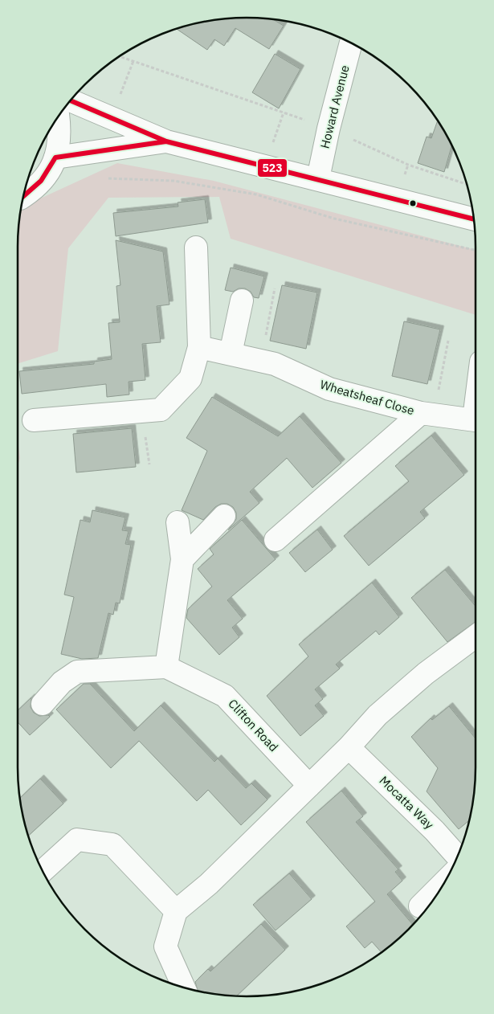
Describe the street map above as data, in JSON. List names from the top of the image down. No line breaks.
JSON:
{"streets":{"street":["Howard Avenue","Wheatsheaf Close","Clifton Road","Mocatta Way"]},"lines":["transit line 523"]}
